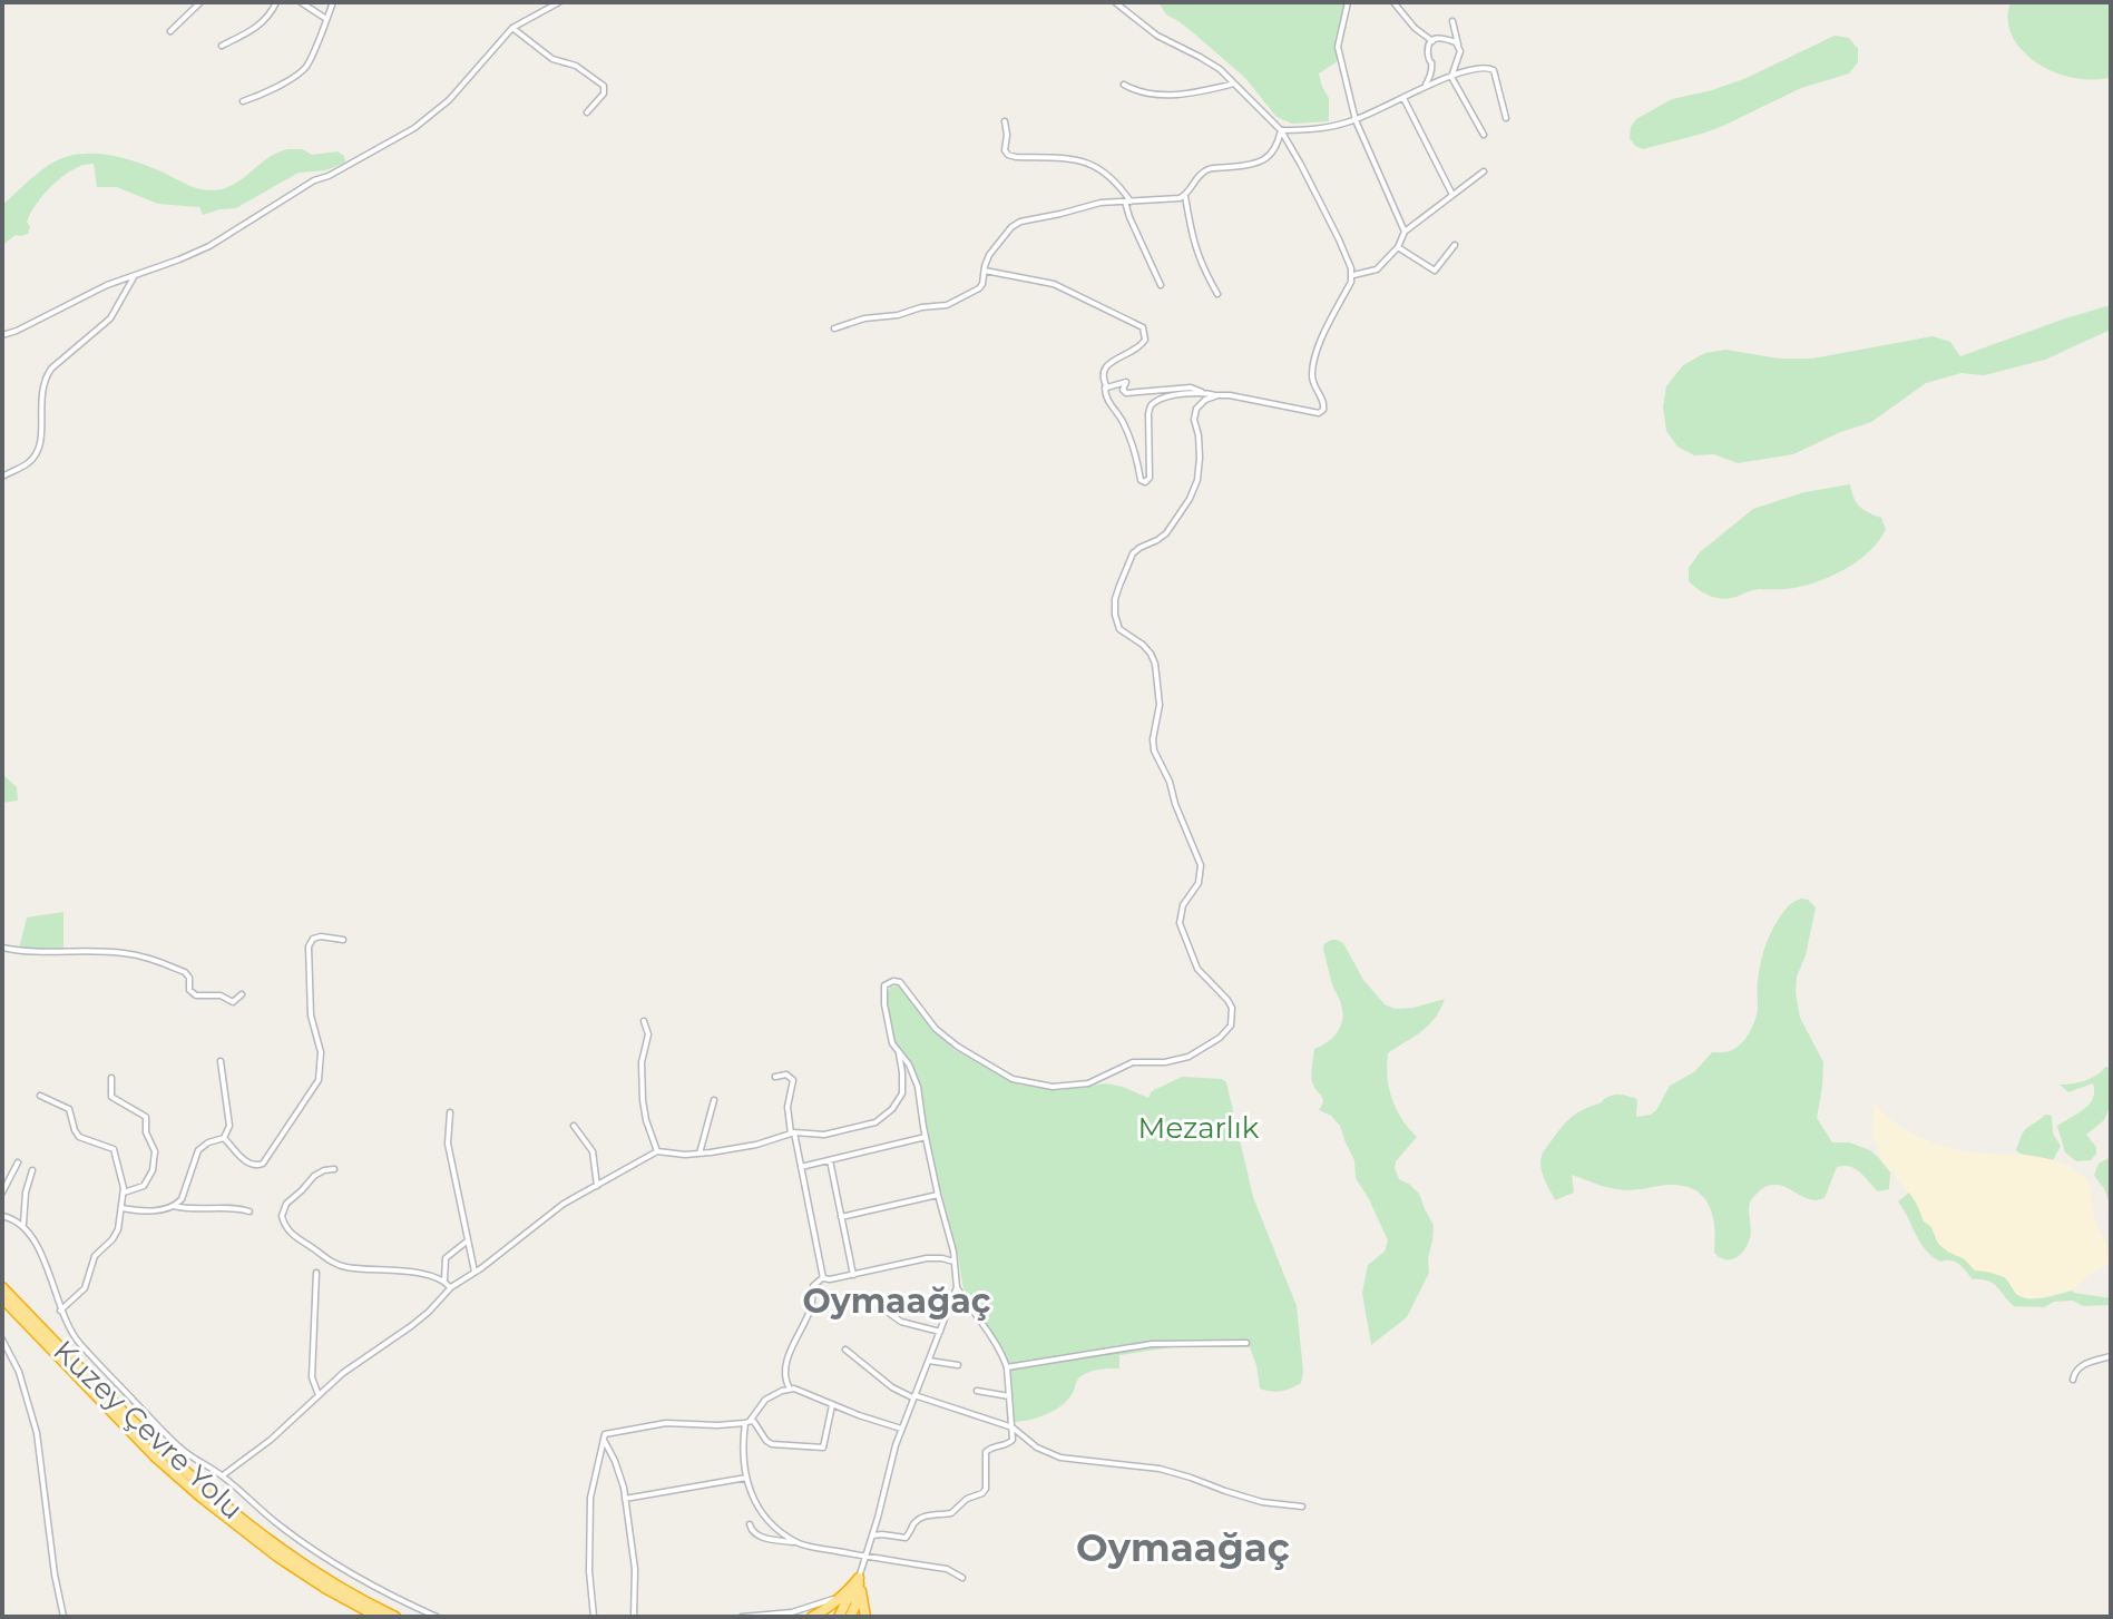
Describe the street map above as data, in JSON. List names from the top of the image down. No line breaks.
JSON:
{"streets":{"highway":["Kuzey Çevre Yolu"]},"districts":["Oymaağaç","Oymaağaç"],"parks":["Mezarlık"]}
